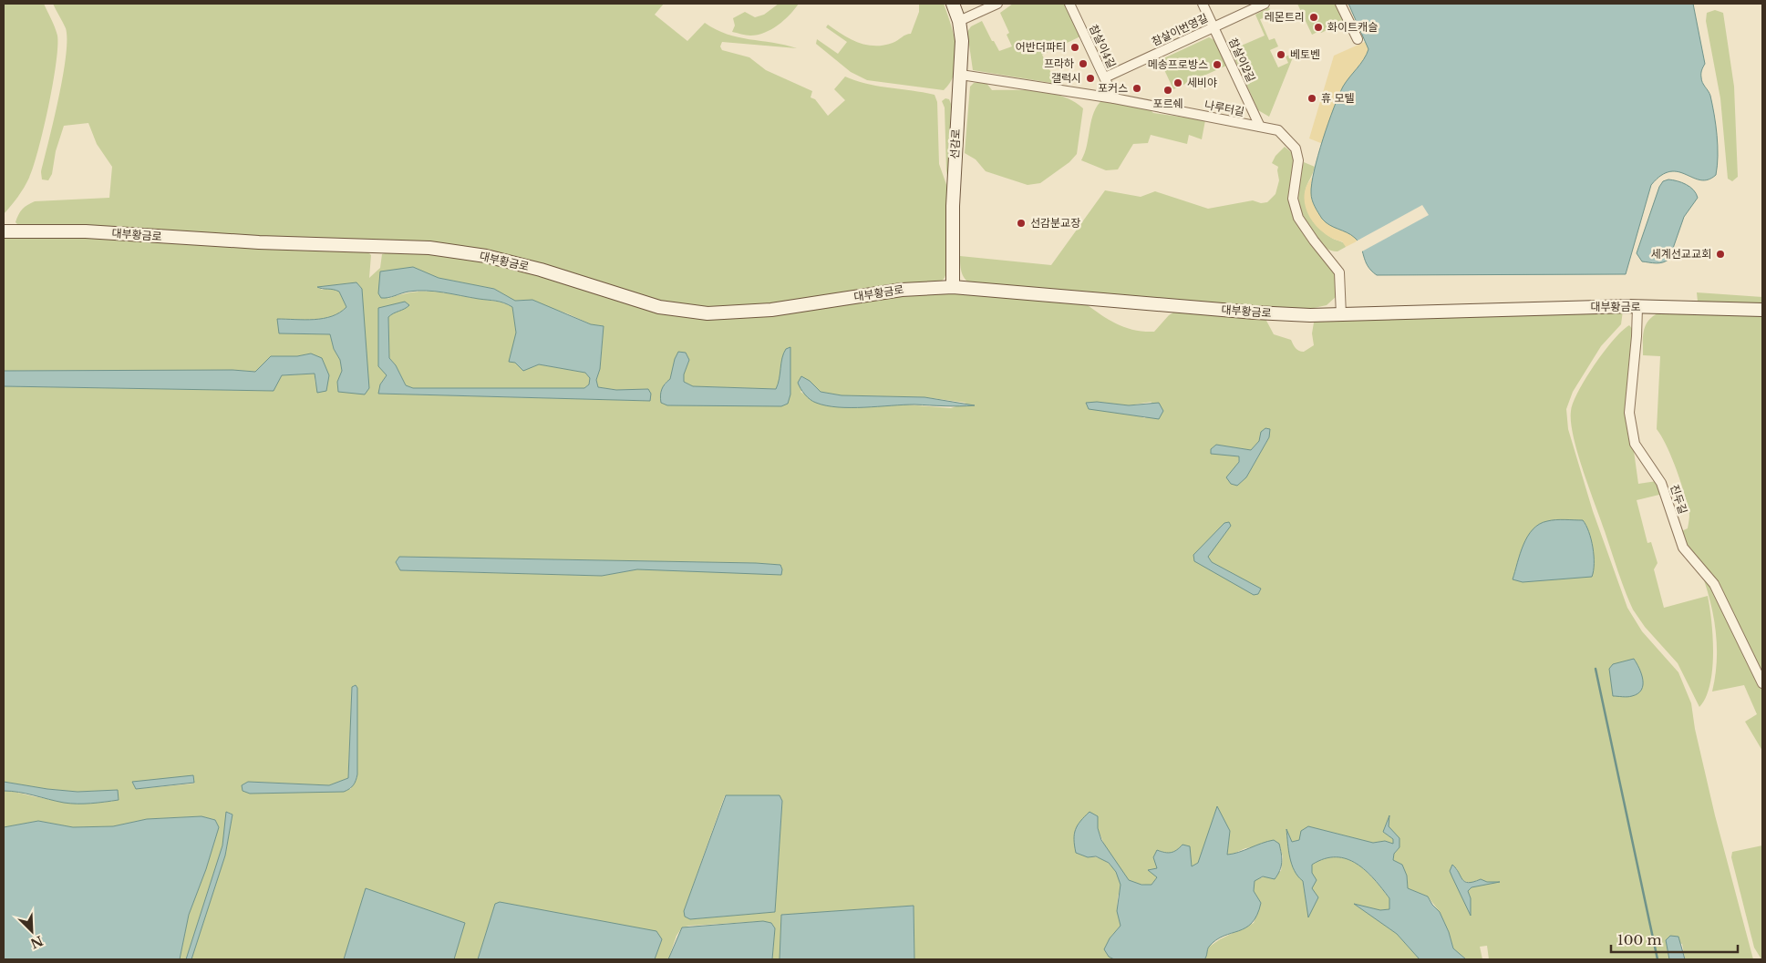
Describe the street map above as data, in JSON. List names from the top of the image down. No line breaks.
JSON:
{"streets":{"main road":["선감로","대부황금로"],"street":["참살이번영길","참살이4길","참살이2길","나루터길","진두길"]},"crossings":[["참살이번영길","참살이4길"],["참살이번영길","참살이2길"],["참살이4길","나루터길"],["참살이2길","나루터길"],["나루터길","선감로"],["나루터길","대부황금로"],["선감로","대부황금로"],["대부황금로","진두길"]],"places":["레몬트리","화이트캐슬","어반더파티","베토벤","프라하","메송프로방스","갤럭시","세비야","포커스","포르쉐","휴 모텔","선감분교장","세계선교교회"],"scale_bar":"100 m","north":"bottom right"}
